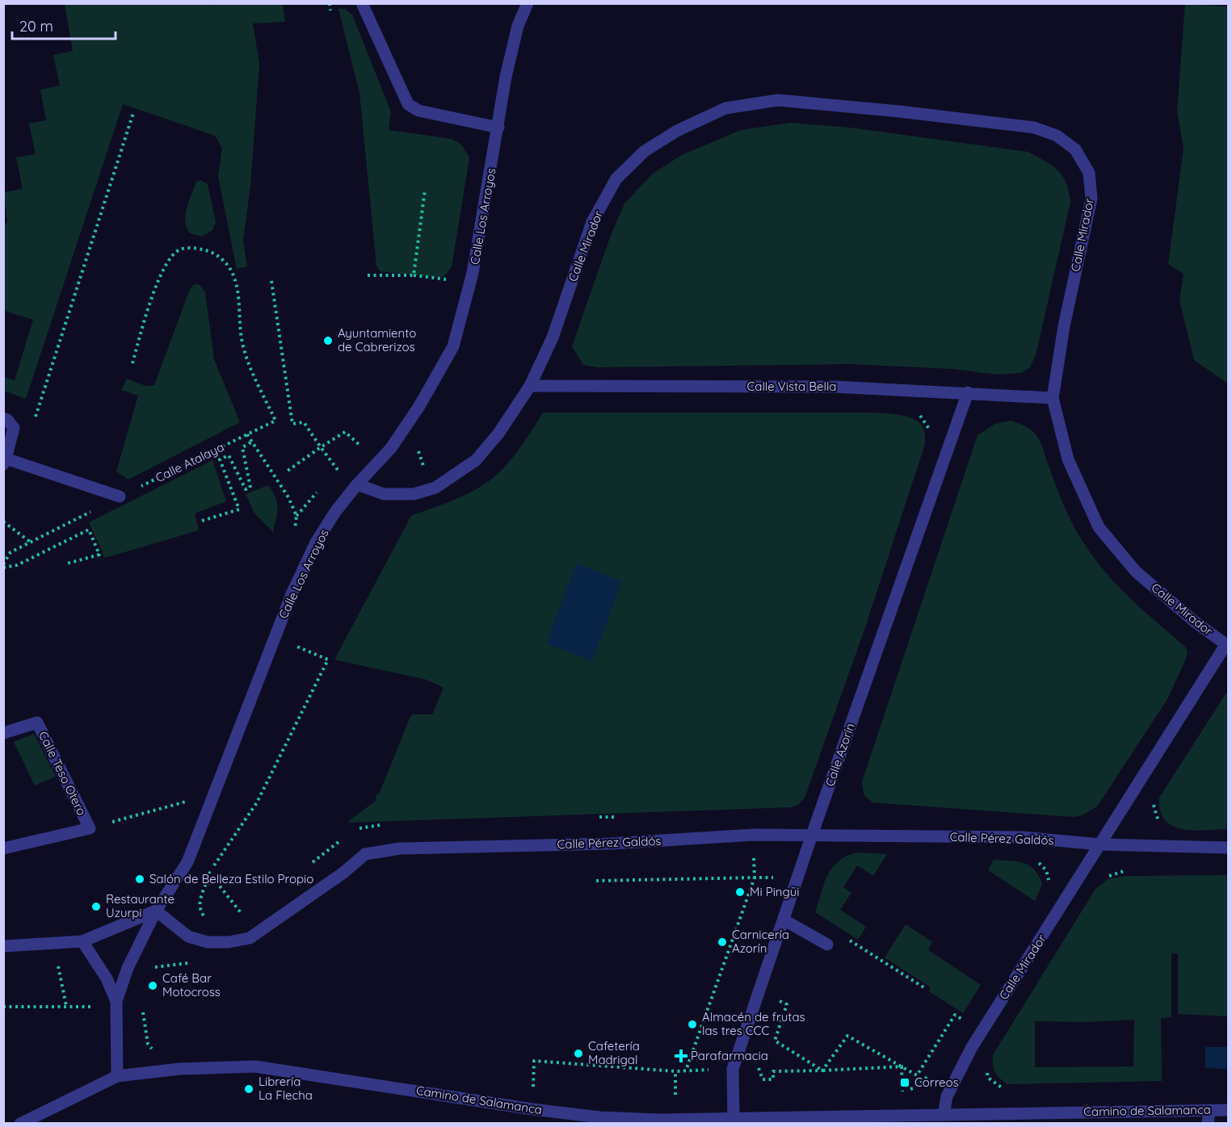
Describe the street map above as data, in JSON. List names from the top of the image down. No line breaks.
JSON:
{"streets":{"street":["Calle Los Arroyos","Calle Mirador","Calle Vista Bella","Calle Azorín","Calle Teso Otero","Calle Pérez Galdós","Camino de Salamanca"],"path":["Calle Atalaya"]},"crossings":[["Calle Los Arroyos","Calle Mirador"],["Calle Los Arroyos","Calle Pérez Galdós"],["Calle Los Arroyos","Camino de Salamanca"],["Calle Mirador","Calle Vista Bella"],["Calle Mirador","Calle Pérez Galdós"],["Calle Mirador","Camino de Salamanca"],["Calle Vista Bella","Calle Azorín"],["Calle Azorín","Calle Pérez Galdós"],["Calle Azorín","Camino de Salamanca"]],"places":{"other":["Ayuntamiento de Cabrerizos","Salón de Belleza Estilo Propio","Mi Pingüi","Restaurante Uzurpi","Carnicería Azorín","Café Bar Motocross","Almacén de frutas las tres CCC","Cafetería Madrigal","Librería La Flecha"],"health":["Parafarmacia"],"transit":["Correos"]},"scale_bar":"20 m"}
